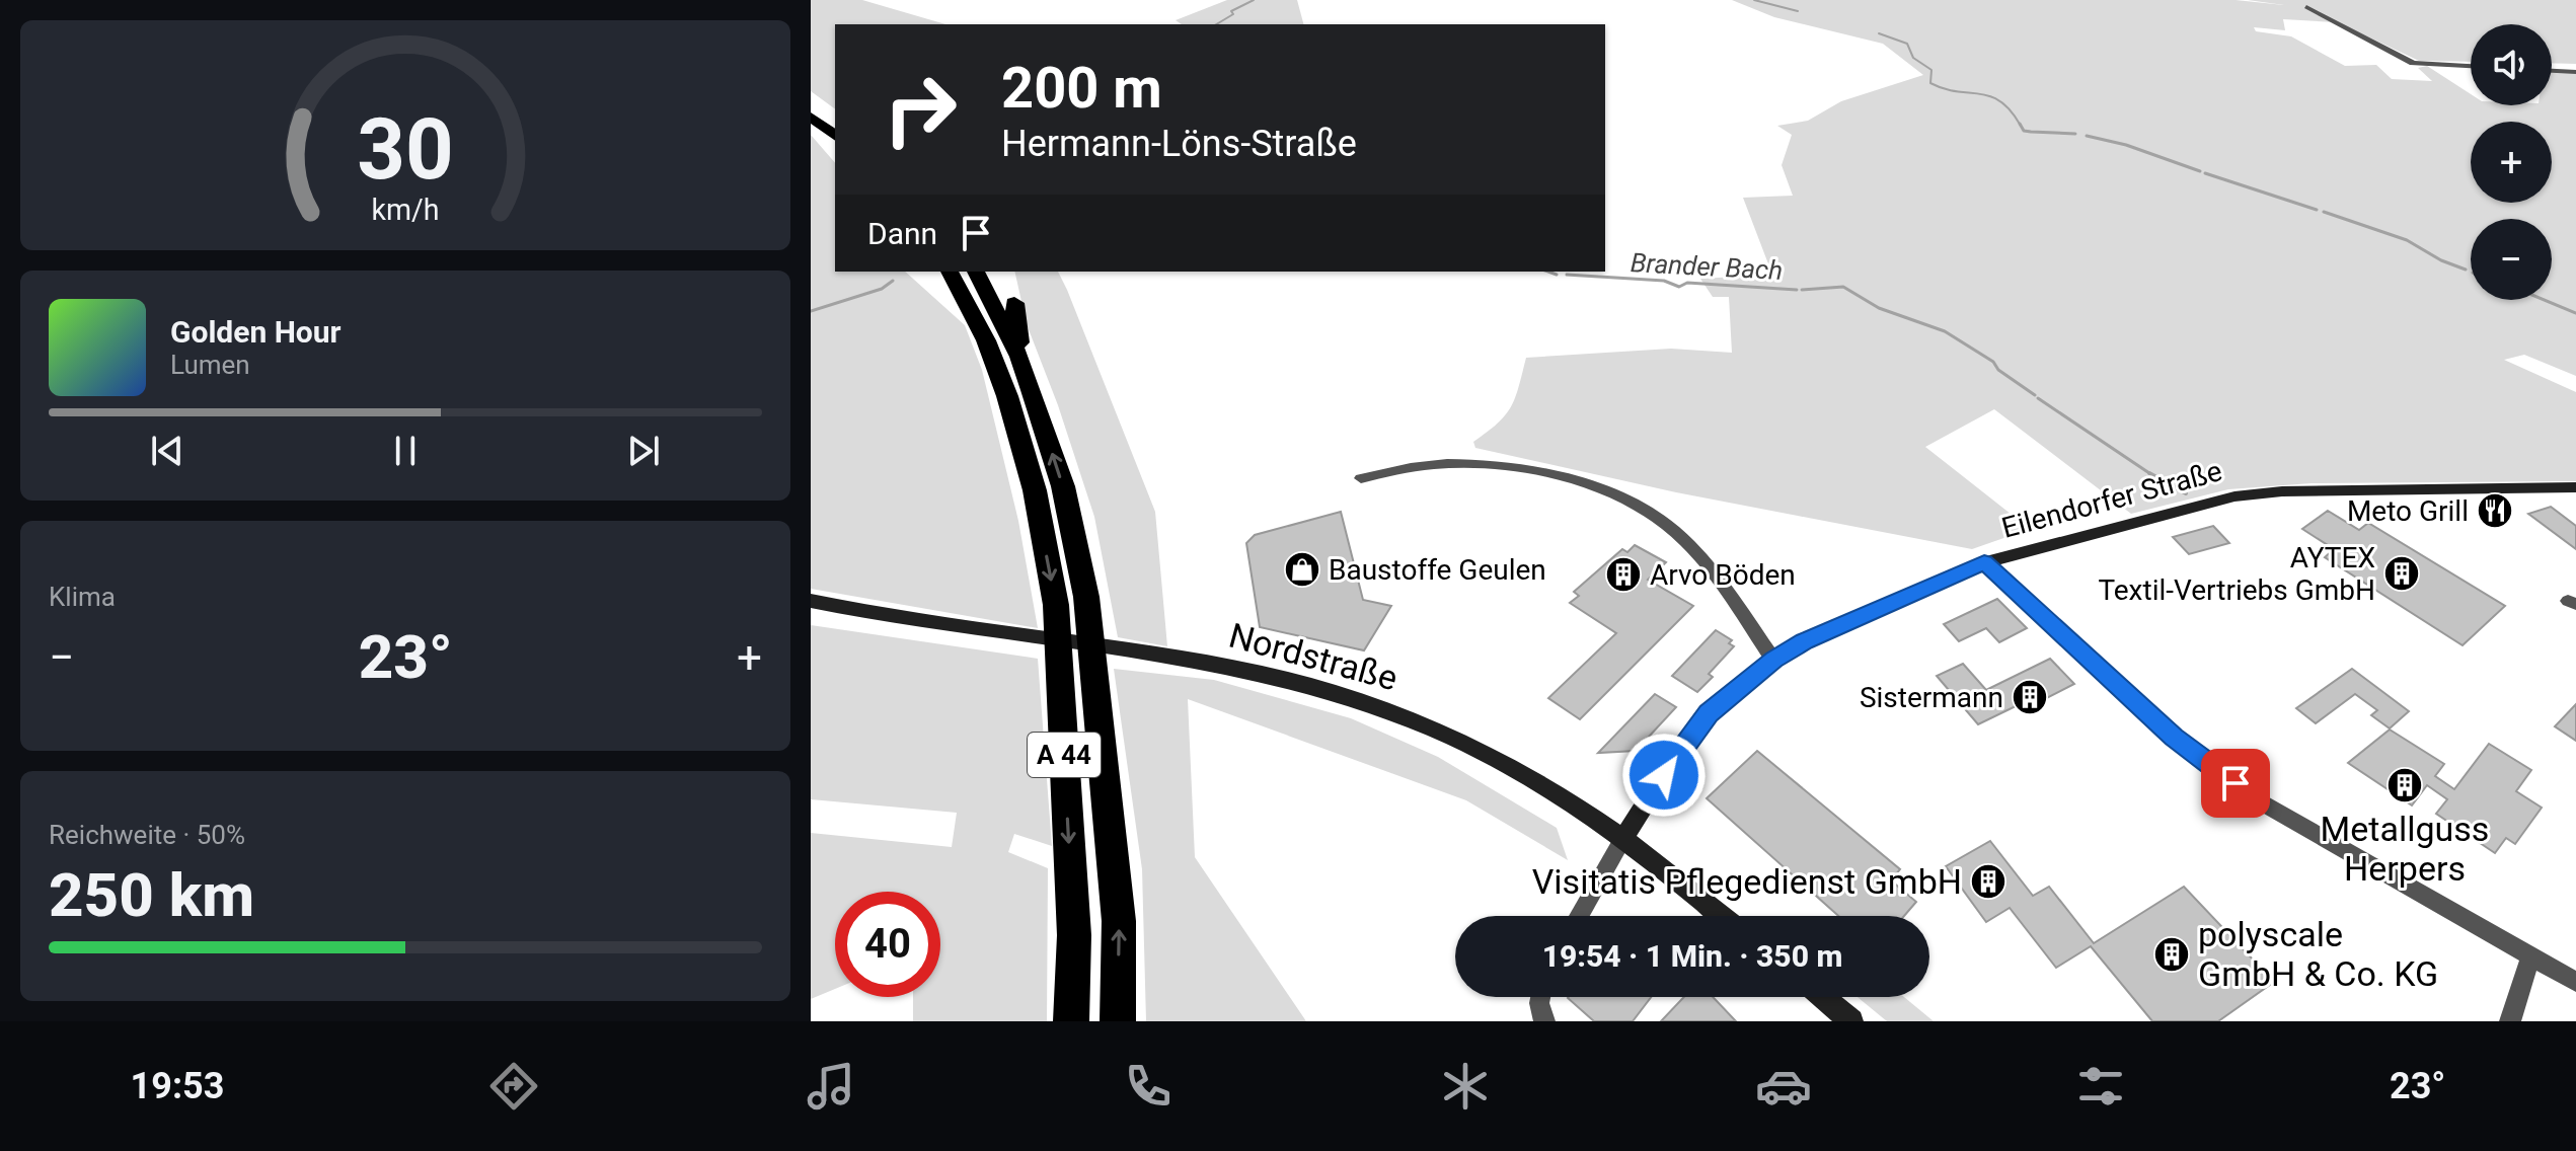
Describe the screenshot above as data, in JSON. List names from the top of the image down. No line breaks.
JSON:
{"streets":{"highway":["A 44"],"street":["Eilendorfer Straße","Nordstraße"]},"crossings":[["Eilendorfer Straße","Nordstraße"]],"water":["Brander Bach"],"places":{"restaurant":["Meto Grill"],"shop":["Baustoffe Geulen"],"building":["AYTEX Textil-Vertriebs GmbH","Arvo Böden","Sistermann","Metallguss Herpers","Visitatis Pflegedienst GmbH","polyscale GmbH & Co. KG"]},"page":{"map_buttons":["+","−"],"turn":["200 m","Hermann-Löns-Straße"],"then":"Dann","song":["Golden Hour","Lumen"],"tile":["Klima",["Reichweite · 50%","250 km"]],"heat":["−","23°","+"],"limit":"40","trip":"19:54 · 1 Min. · 350 m","tabs":["19:53","23°"],"gauge":["30","km/h"]}}
